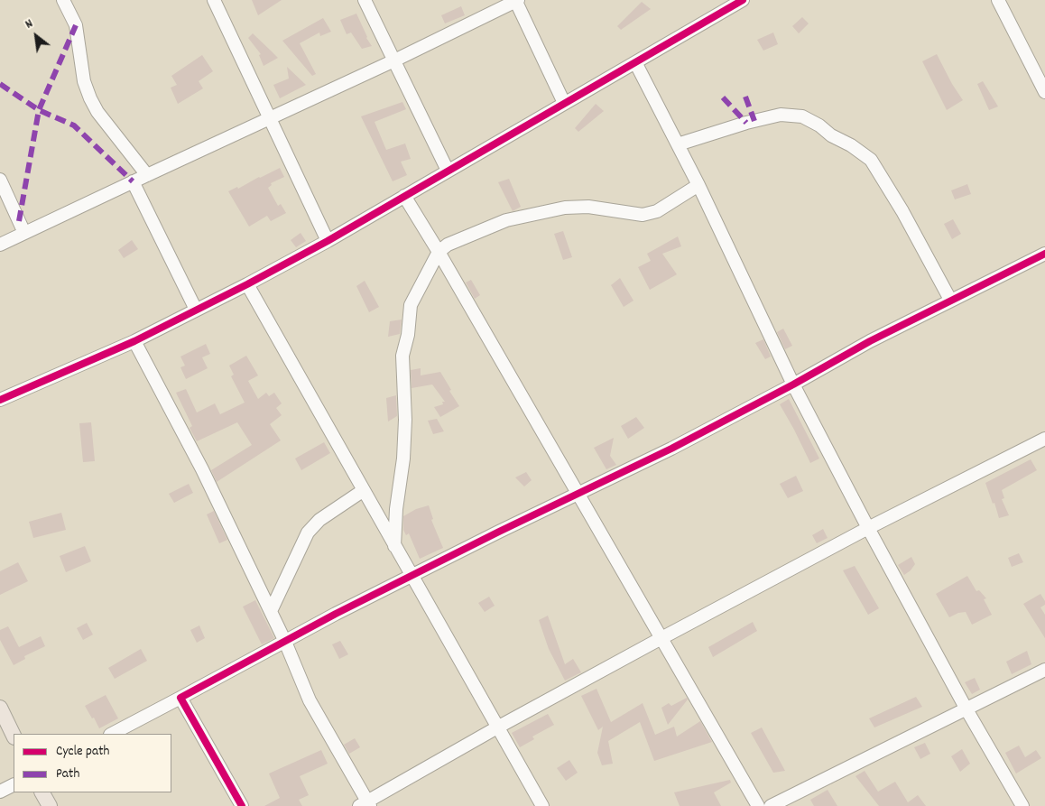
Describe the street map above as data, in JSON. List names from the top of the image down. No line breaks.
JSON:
{"legend":["Cycle path","Path"],"north":"top left"}
